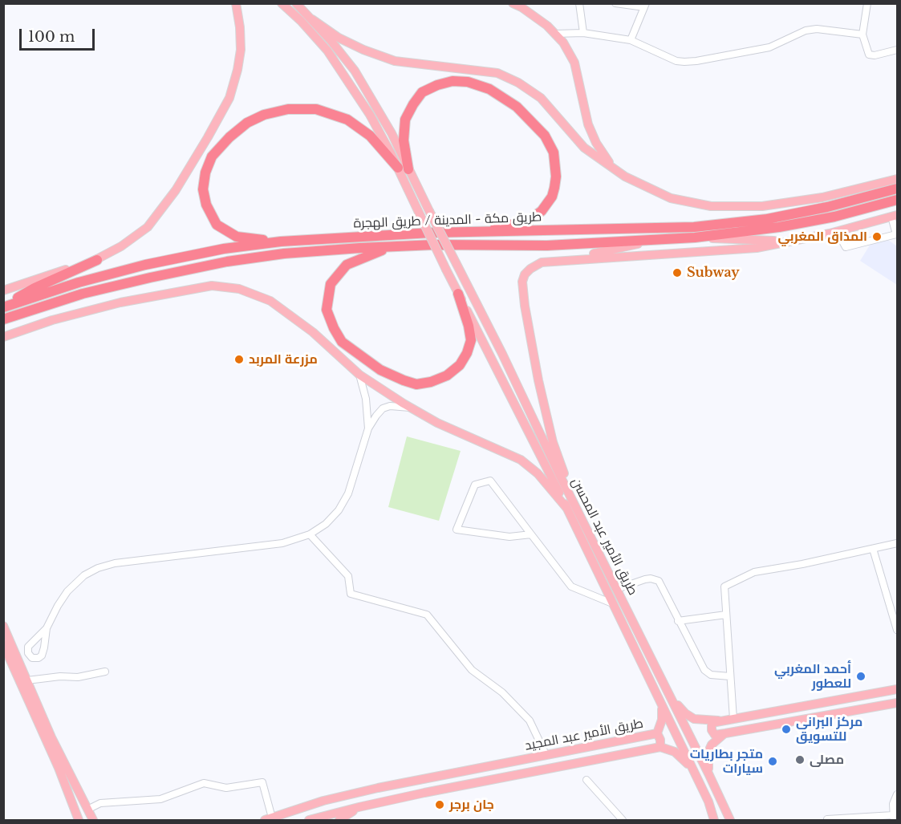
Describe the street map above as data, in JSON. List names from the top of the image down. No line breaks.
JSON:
{"streets":{"highway":["طريق مكة - المدينة / طريق الهجرة"],"main road":["طريق الأمير عبد المحسن","طريق الأمير عبد المجيد"]},"places":["المذاق المغربي","Subway","مزرعة المربد","أحمد المغربي للعطور","مركز البراني للتسويق","مصلى","متجر بطاريات سيارات","جان برجر"],"scale_bar":"100 m"}
